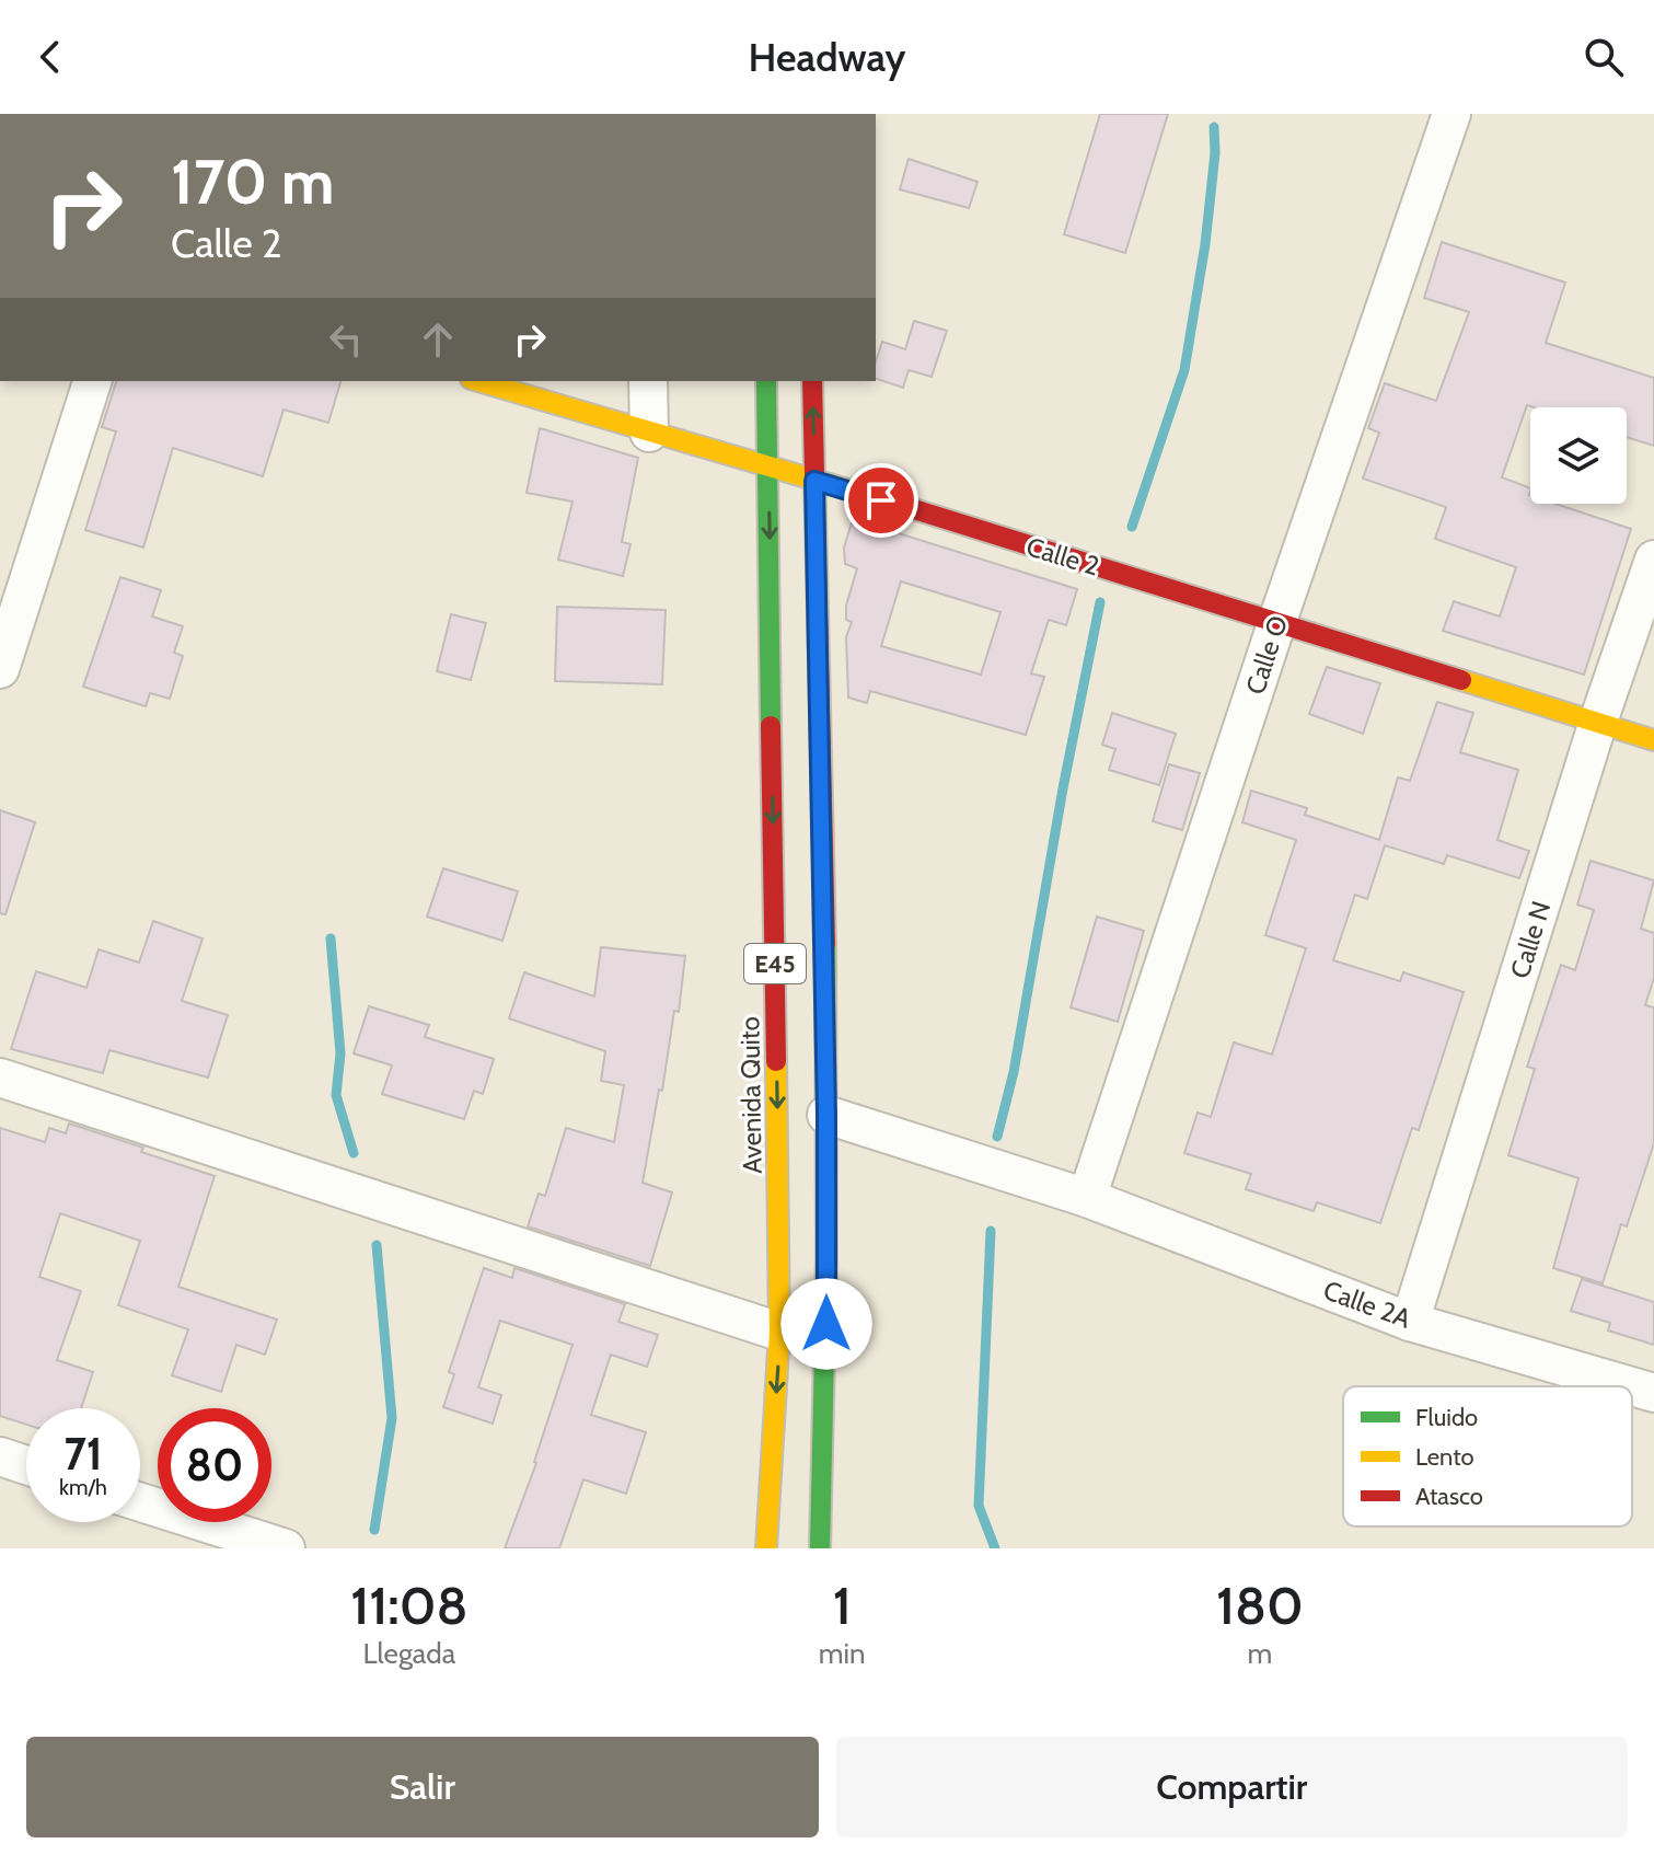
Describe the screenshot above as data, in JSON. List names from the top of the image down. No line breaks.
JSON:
{"streets":{"main road":["Calle 2","E45","Avenida Quito"],"street":["Calle O","Calle N","Calle 2A"]},"crossings":[["Calle 2","Calle O"],["Calle 2","Calle N"],["Calle 2","E45"],["Calle 2","Avenida Quito"],["Calle O","Calle 2A"],["Calle N","Calle 2A"],["E45","Calle 2A"]],"legend":["Fluido","Lento","Atasco"],"page":{"header":"Headway","turn":["170 m","Calle 2"],"speed":"71 km/h","limit":"80","eta":["11:08","Llegada","1","min","180","m"],"buttons":["Salir","Compartir"]}}
